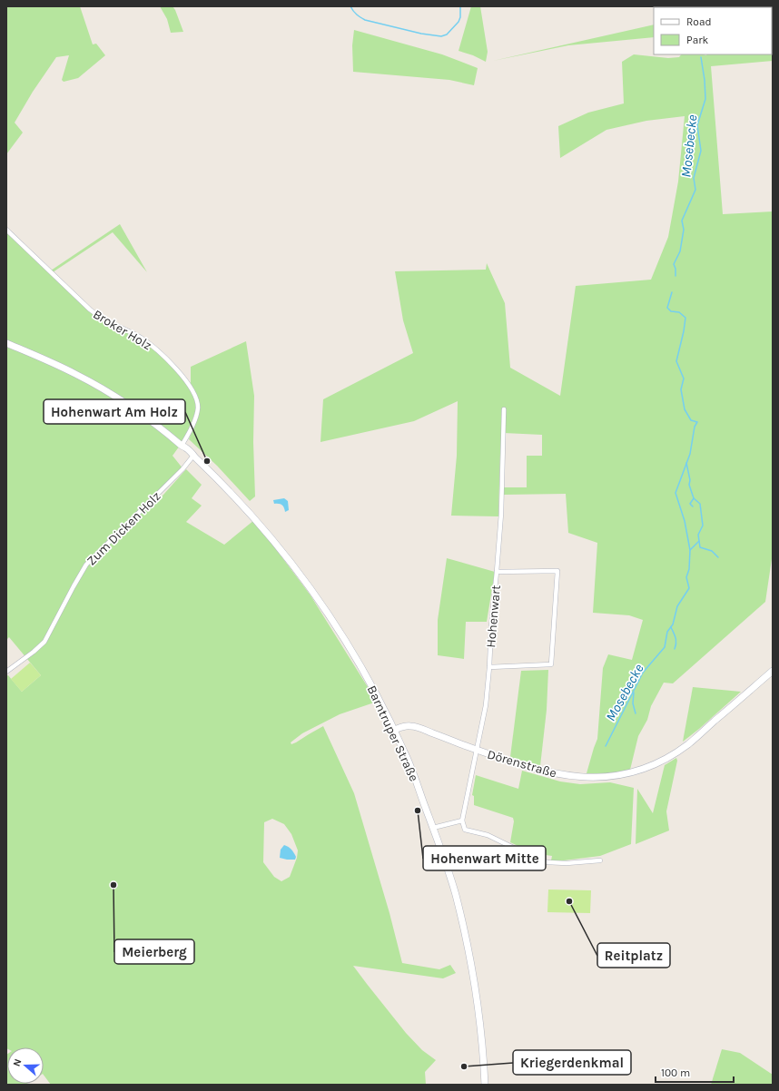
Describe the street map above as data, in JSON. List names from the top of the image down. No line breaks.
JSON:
{"streets":{"main road":["Barntruper Straße","Dörenstraße"],"street":["Broker Holz","Zum Dicken Holz","Hohenwart"]},"crossings":[["Broker Holz","Barntruper Straße"],["Zum Dicken Holz","Barntruper Straße"],["Hohenwart","Dörenstraße"],["Barntruper Straße","Dörenstraße"]],"water":["Mosebecke"],"places":["Hohenwart Am Holz","Hohenwart Mitte","Meierberg","Reitplatz","Kriegerdenkmal"],"legend":["Road","Park"],"scale_bar":"100 m","north":"left"}
